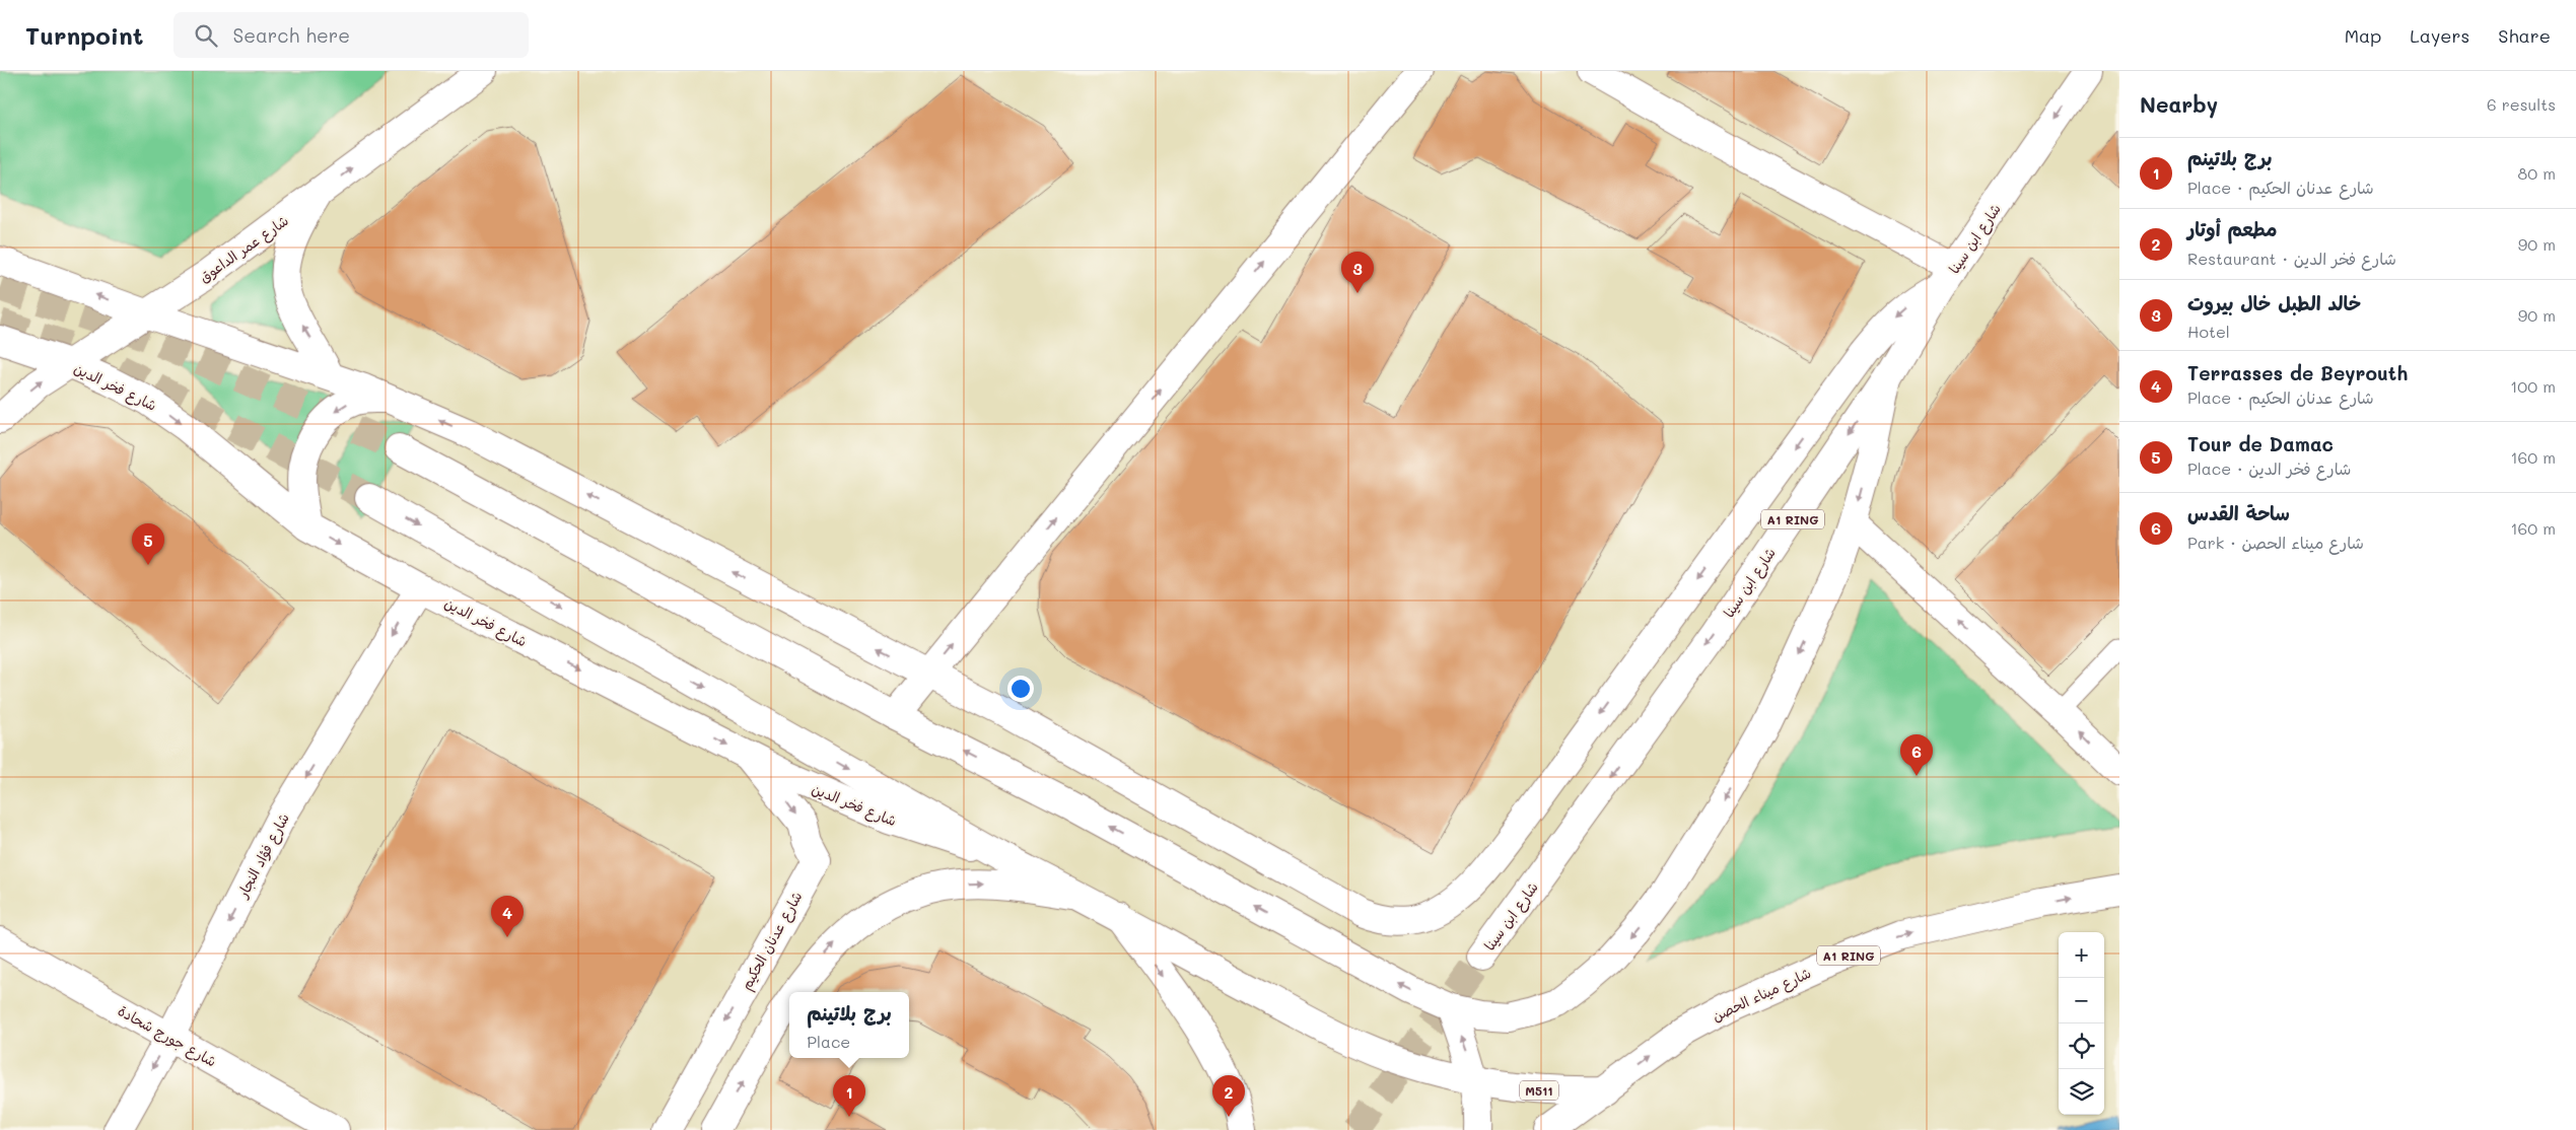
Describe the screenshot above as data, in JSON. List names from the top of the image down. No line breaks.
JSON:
{"streets":{"main road":["شارع ابن سينا","شارع عمر الداعوق","شارع فخر الدين","A1 RING","شارع فؤاد النجار","شارع عدنان الحكيم","شارع ميناء الحصن","شارع جورج شحادة","M511"]},"crossings":[["شارع عمر الداعوق","شارع فخر الدين"],["شارع فخر الدين","شارع فؤاد النجار"],["شارع فخر الدين","شارع عدنان الحكيم"],["شارع فؤاد النجار","شارع جورج شحادة"],["شارع ميناء الحصن","M511"]],"one_way":["شارع عمر الداعوق","شارع فؤاد النجار","شارع ميناء الحصن"],"page":{"header":"Turnpoint","search":"Search here","nav":["Map","Layers","Share"],"heading":["Nearby","6 results"],"list":[{"mark":"1","name":"برج بلاتينم","note":"Place · شارع عدنان الحكيم","value":"80 m"},{"mark":"2","name":"مطعم أوتار","note":"Restaurant · شارع فخر الدين","value":"90 m"},{"mark":"3","name":"خالد الطبل خال بيروت","note":"Hotel","value":"90 m"},{"mark":"4","name":"Terrasses de Beyrouth","note":"Place · شارع عدنان الحكيم","value":"100 m"},{"mark":"5","name":"Tour de Damac","note":"Place · شارع فخر الدين","value":"160 m"},{"mark":"6","name":"ساحة القدس","note":"Park · شارع ميناء الحصن","value":"160 m"}],"pins":["3","5","6","4","1","2"],"map_buttons":["+","−"],"popup":["برج بلاتينم","Place"]}}
